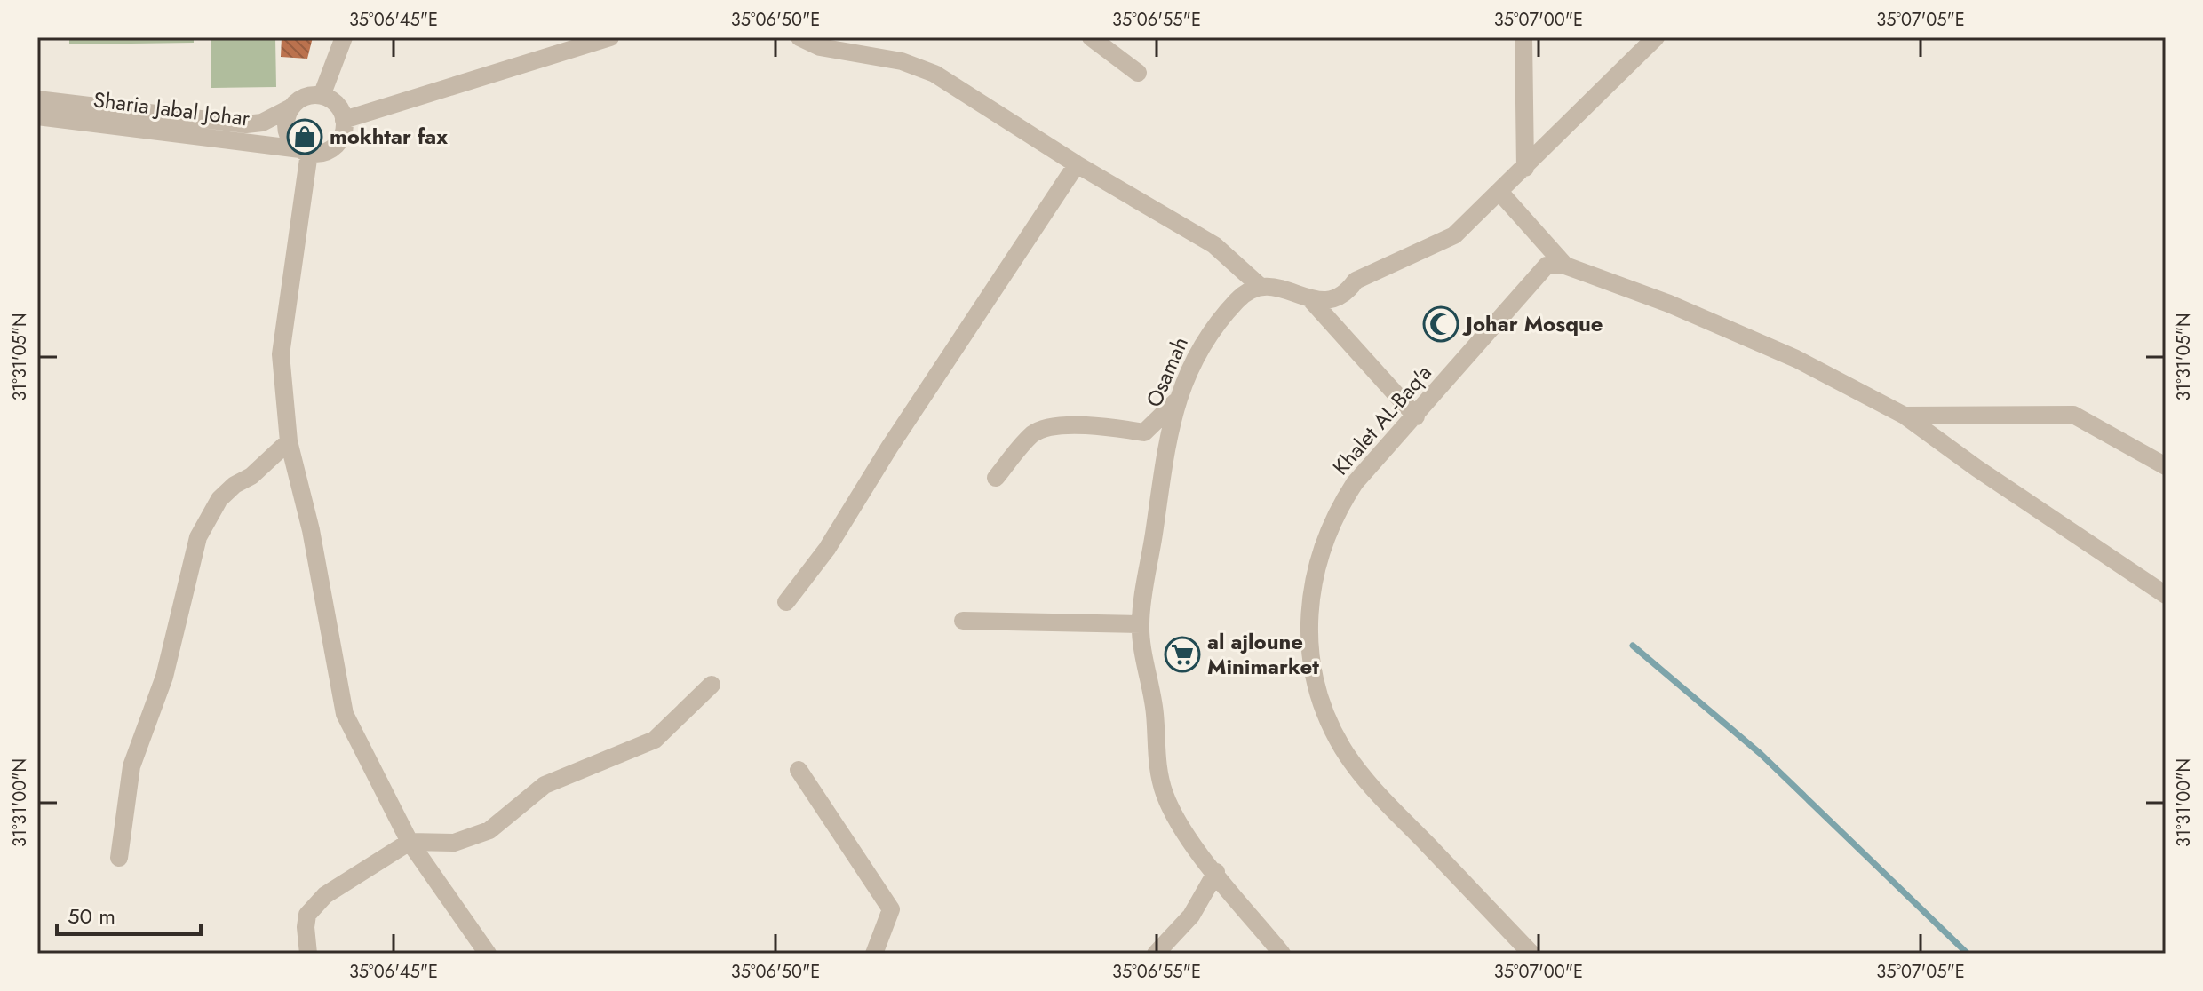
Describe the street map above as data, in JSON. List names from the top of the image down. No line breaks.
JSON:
{"streets":{"street":["Sharia Jabal Johar","Osamah","Khalet AL-Baq'a"]},"places":{"shop":["mokhtar fax"],"mosque":["Johar Mosque"],"supermarket":["al ajloune Minimarket"]},"scale_bar":"50 m","coordinates":["35°06'45\"E","35°06'50\"E","35°06'55\"E","35°07'00\"E","35°07'05\"E","31°31'05\"N","31°31'00\"N"]}
